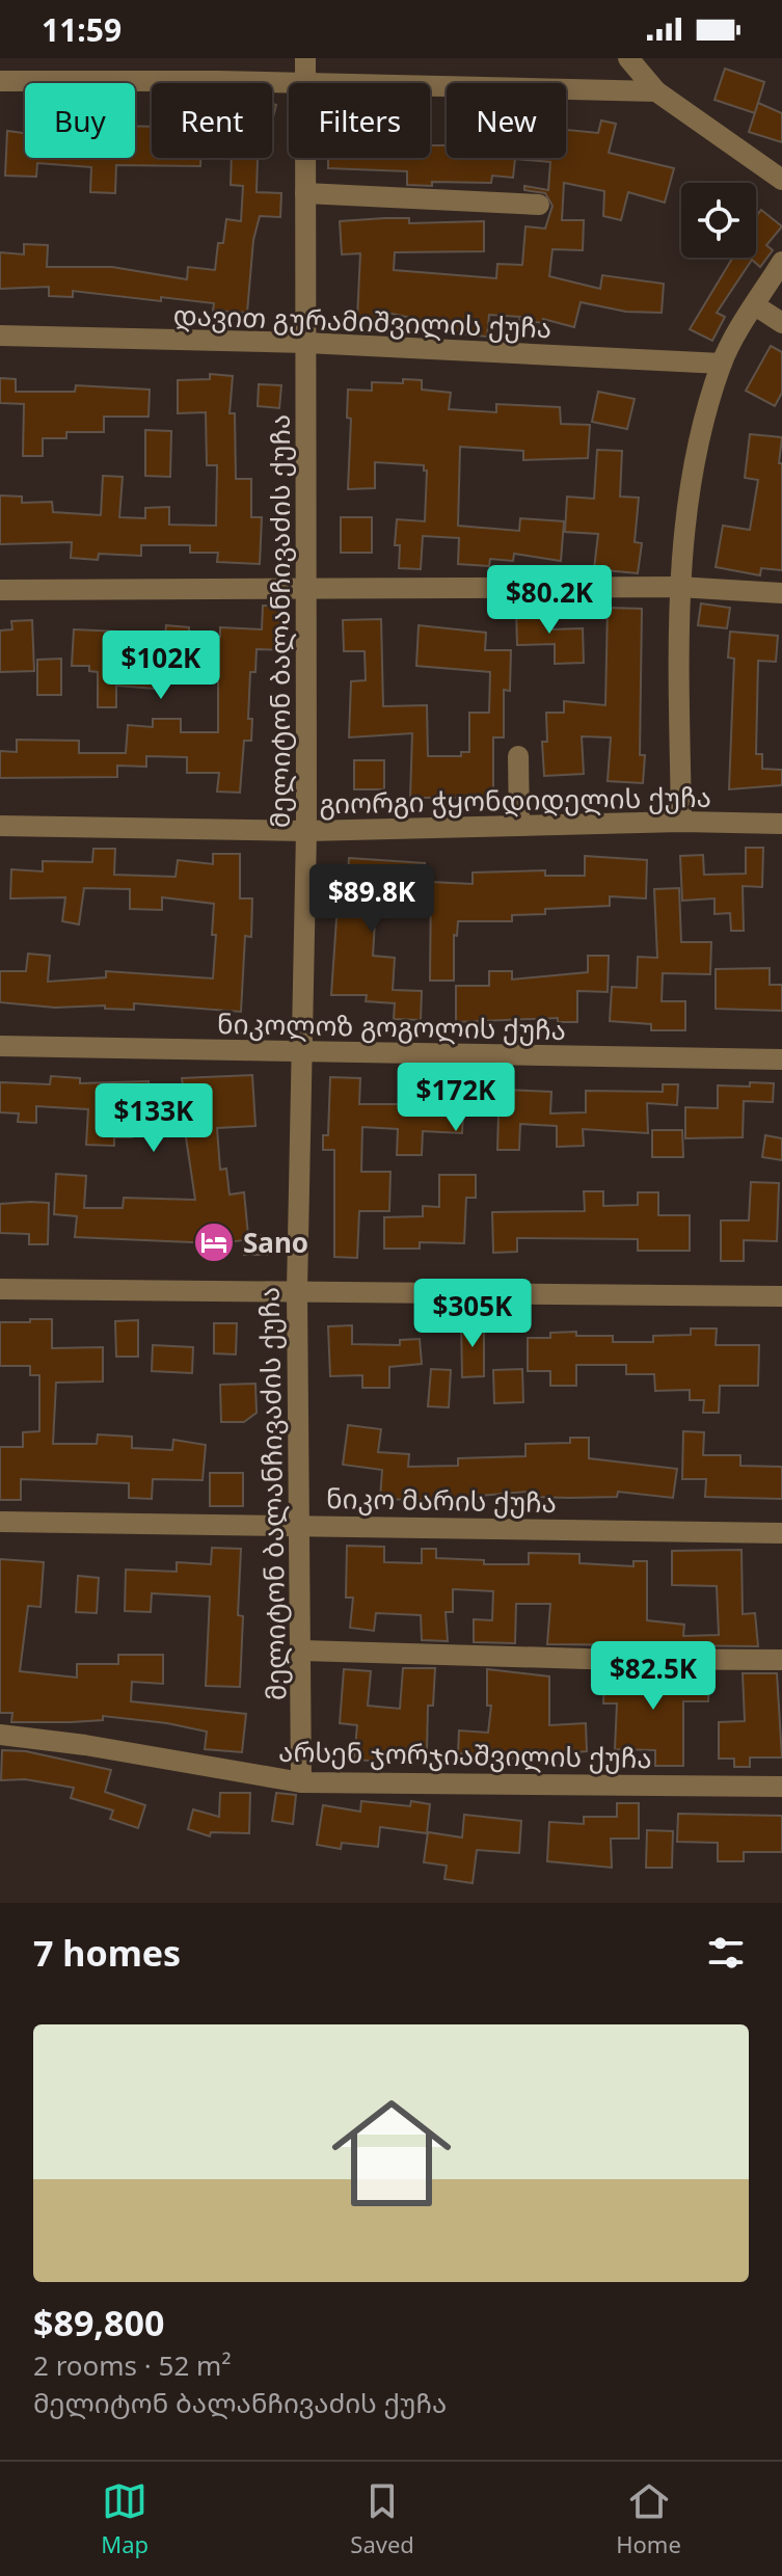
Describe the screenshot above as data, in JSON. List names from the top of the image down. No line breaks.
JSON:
{"streets":{"street":["დავით გურამიშვილის ქუჩა","მელიტონ ბალანჩივაძის ქუჩა","გიორგი ჭყონდიდელის ქუჩა","ნიკოლოზ გოგოლის ქუჩა","ნიკო მარის ქუჩა","არსენ ჯორჯიაშვილის ქუჩა"]},"crossings":[["დავით გურამიშვილის ქუჩა","მელიტონ ბალანჩივაძის ქუჩა"],["მელიტონ ბალანჩივაძის ქუჩა","გიორგი ჭყონდიდელის ქუჩა"],["მელიტონ ბალანჩივაძის ქუჩა","ნიკოლოზ გოგოლის ქუჩა"],["მელიტონ ბალანჩივაძის ქუჩა","ნიკო მარის ქუჩა"],["მელიტონ ბალანჩივაძის ქუჩა","არსენ ჯორჯიაშვილის ქუჩა"]],"places":{"hotel":["Sano"]},"page":{"status":"11:59","chip":["Buy","Rent","Filters","New"],"price":["$80.2K","$102K","$89.8K","$172K","$133K","$305K","$82.5K"],"heading":"7 homes","list":[{"name":"$89,800","note":"2 rooms · 52 m² · მელიტონ ბალანჩივაძის ქუჩა"}],"tabs":["Map","Saved","Home"]}}
